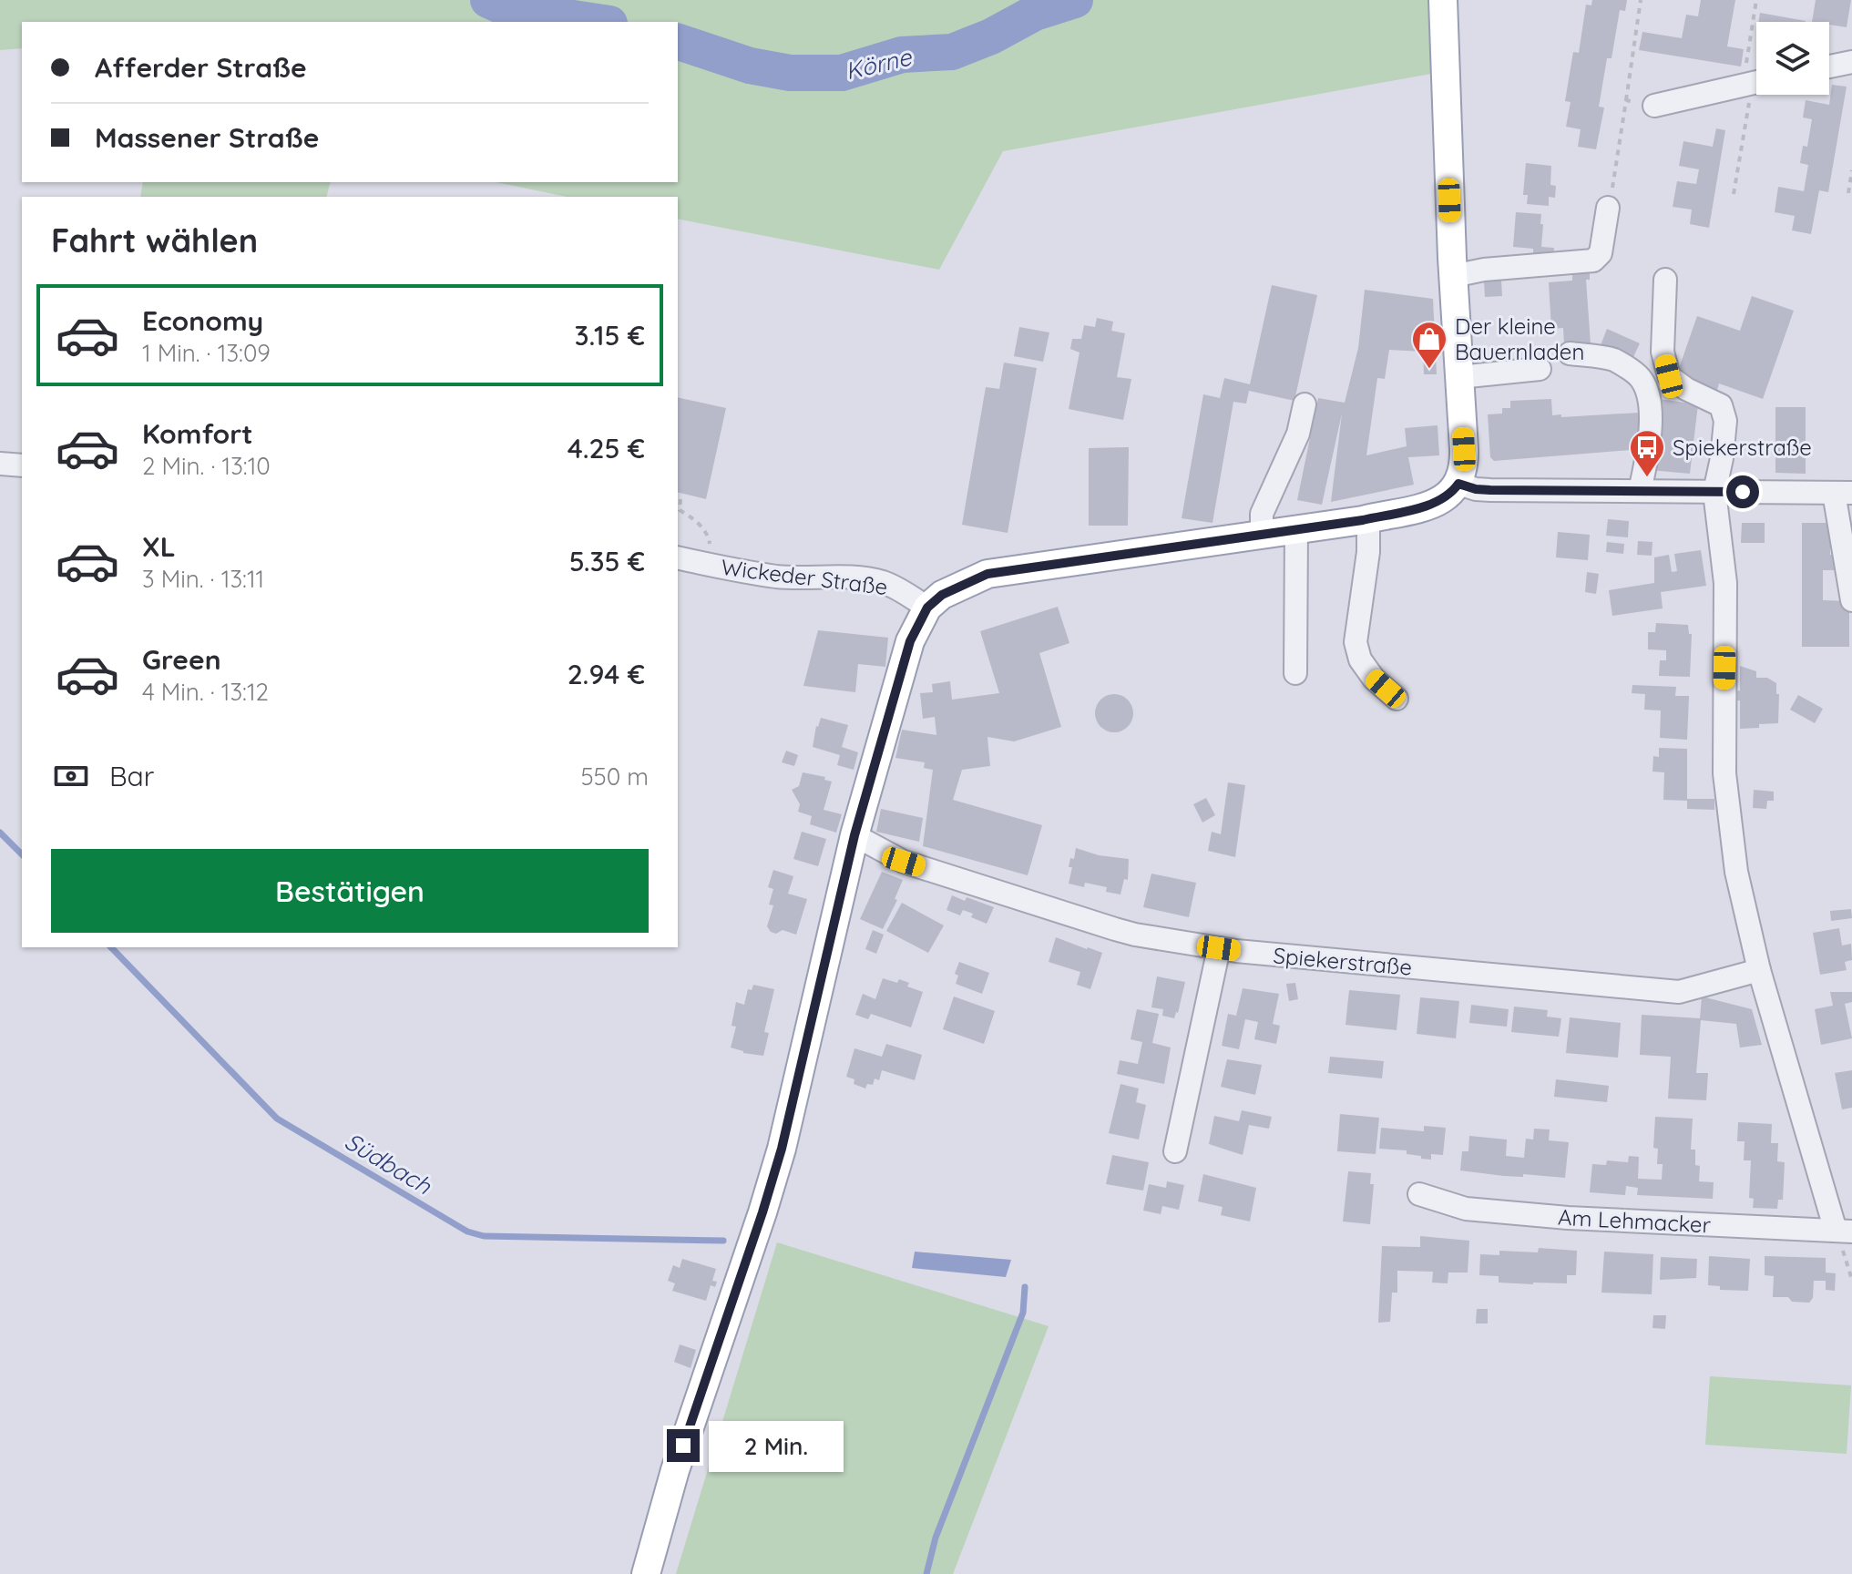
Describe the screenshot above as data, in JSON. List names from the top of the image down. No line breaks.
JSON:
{"streets":{"street":["Wickeder Straße","Spiekerstraße","Am Lehmacker"]},"water":["Körne","Südbach"],"places":{"shop":["Der kleine Bauernladen"],"bus stop":["Spiekerstraße"]},"page":{"banner":["Afferder Straße","Massener Straße"],"heading":"Fahrt wählen","list":[{"name":"Economy","note":"1 Min. · 13:09","value":"3.15 €"},{"name":"Komfort","note":"2 Min. · 13:10","value":"4.25 €"},{"name":"XL","note":"3 Min. · 13:11","value":"5.35 €"},{"name":"Green","note":"4 Min. · 13:12","value":"2.94 €"}],"pay":["Bar","550 m"],"buttons":"Bestätigen","bubble":"2 Min."}}
